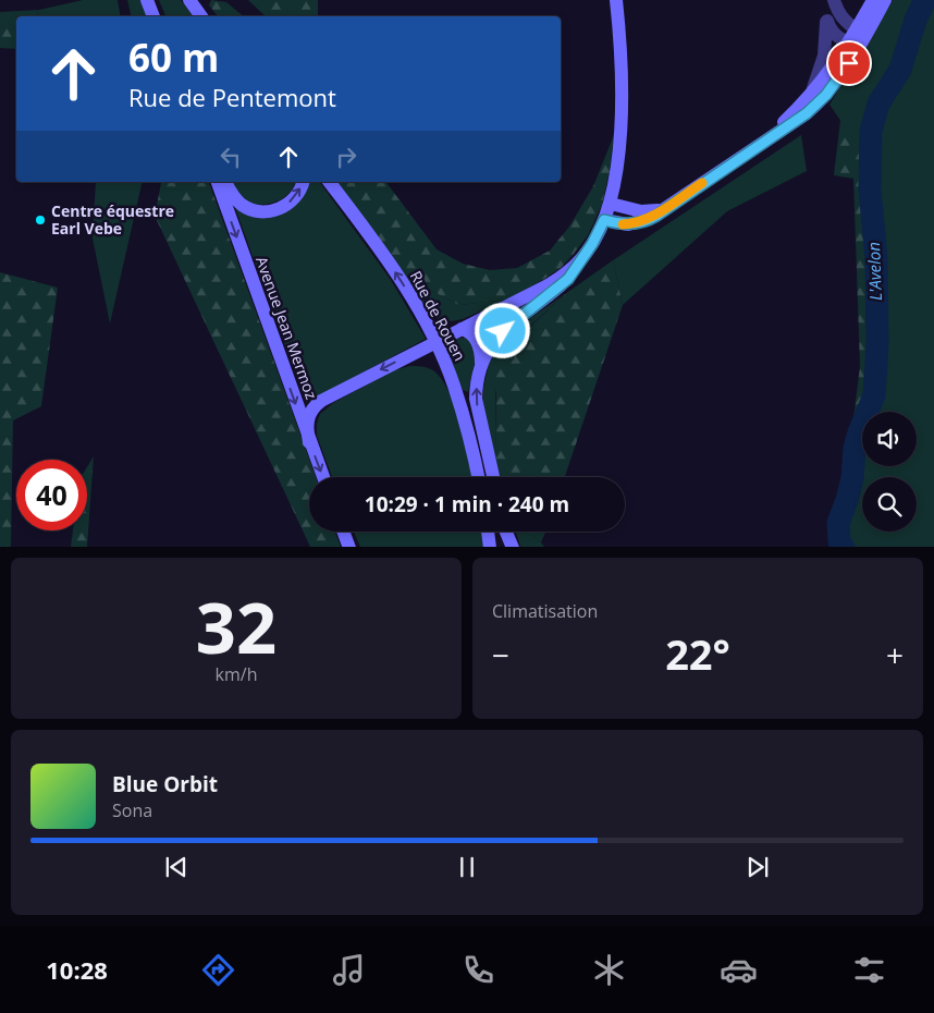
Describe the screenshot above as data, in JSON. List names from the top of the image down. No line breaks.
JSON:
{"streets":{"street":["Rue de Rouen","Avenue Jean Mermoz"]},"one_way":["Rue de Rouen","Avenue Jean Mermoz"],"water":["L'Avelon"],"places":["Centre équestre Earl Vebe"],"page":{"turn":["60 m","Rue de Pentemont"],"limit":"40","trip":"10:29 · 1 min · 240 m","tile":[["32","km/h"],"Climatisation"],"heat":["−","22°","+"],"song":["Blue Orbit","Sona"],"tabs":"10:28"}}
